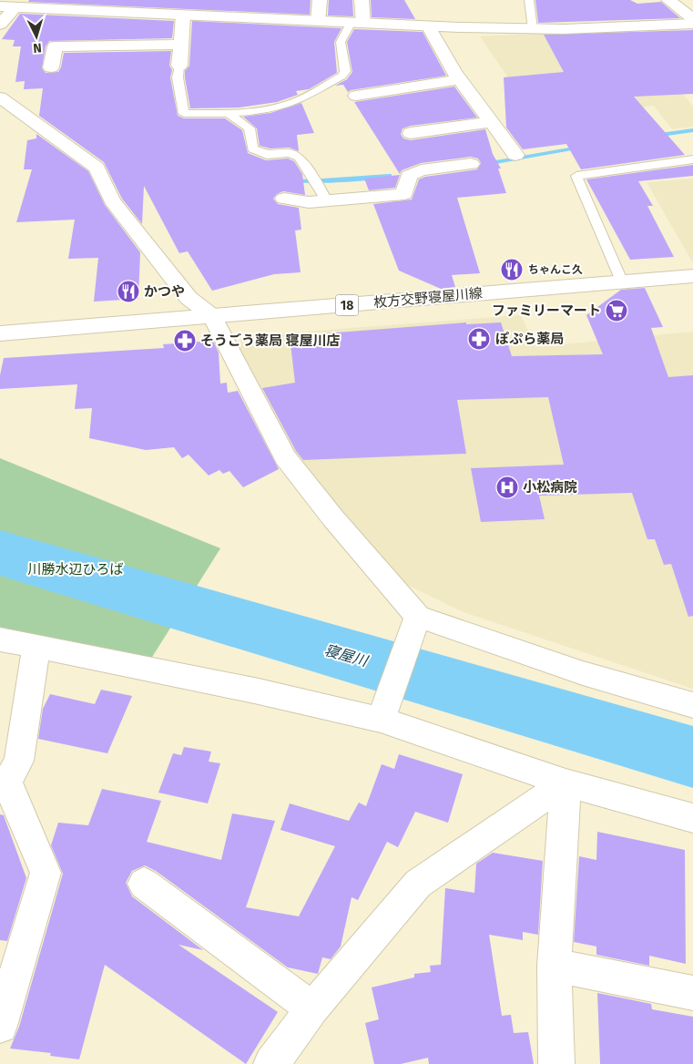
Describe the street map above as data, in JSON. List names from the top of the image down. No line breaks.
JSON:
{"streets":{"main road":["枚方交野寝屋川線","18"]},"water":["寝屋川"],"parks":["川勝水辺ひろば"],"places":{"restaurant":["ちゃんこ久","かつや"],"supermarket":["ファミリーマート"],"pharmacy":["ぽぷら薬局","そうごう薬局 寝屋川店"],"hospital":["小松病院"]},"north":"bottom"}
